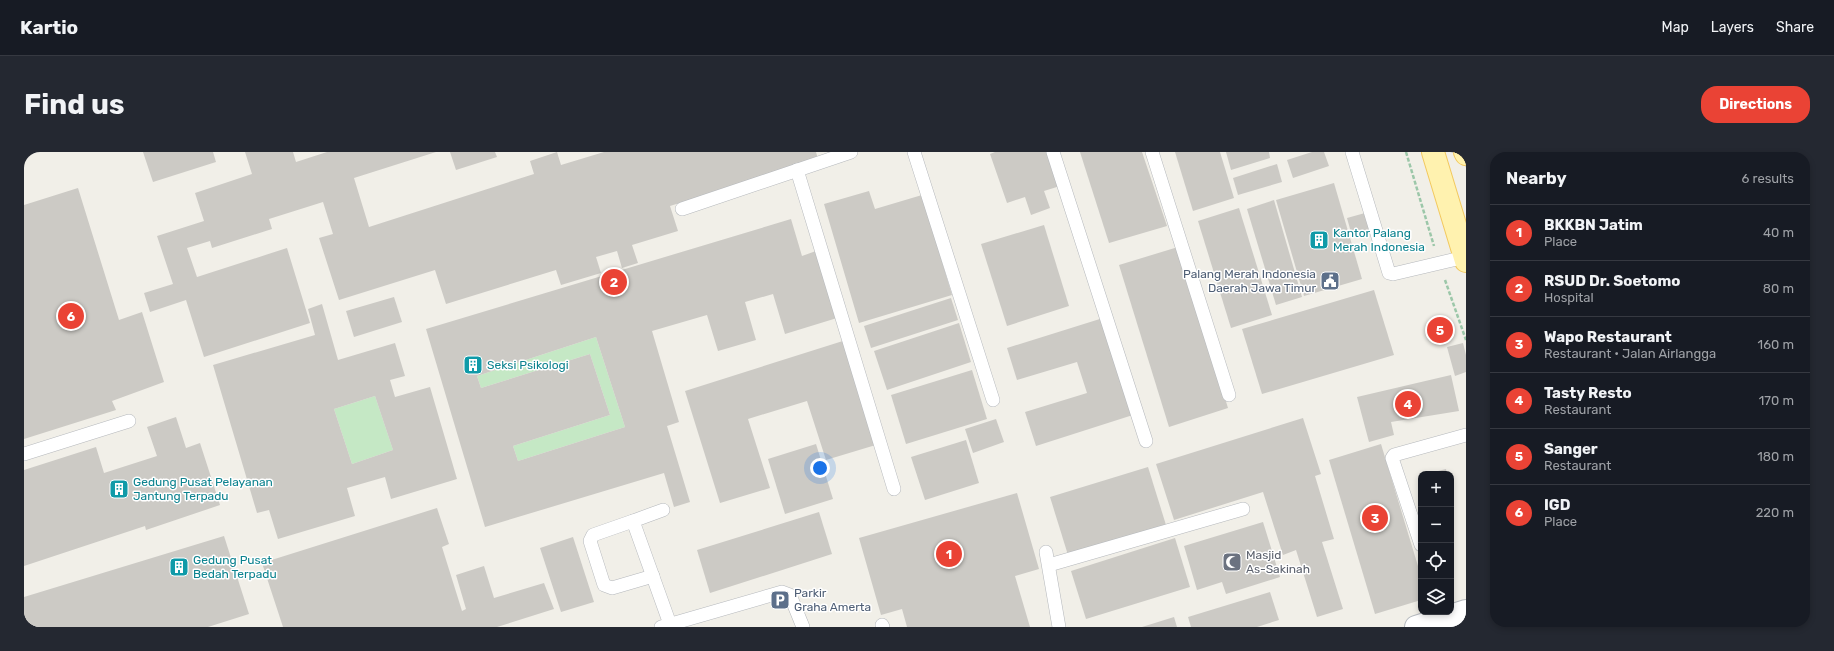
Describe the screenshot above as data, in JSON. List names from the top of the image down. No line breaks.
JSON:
{"places":{"building":["Kantor Palang Merah Indonesia","Seksi Psikologi","Gedung Pusat Pelayanan Jantung Terpadu","Gedung Pusat Bedah Terpadu"],"public building":["Palang Merah Indonesia Daerah Jawa Timur"],"mosque":["Masjid As-Sakinah"],"parking":["Parkir Graha Amerta"]},"page":{"header":"Kartio","nav":["Map","Layers","Share"],"buttons":"Directions","title":"Find us","heading":["Nearby","6 results"],"list":[{"mark":"1","name":"BKKBN Jatim","note":"Place","value":"40 m"},{"mark":"2","name":"RSUD Dr. Soetomo","note":"Hospital","value":"80 m"},{"mark":"3","name":"Wapo Restaurant","note":"Restaurant · Jalan Airlangga","value":"160 m"},{"mark":"4","name":"Tasty Resto","note":"Restaurant","value":"170 m"},{"mark":"5","name":"Sanger","note":"Restaurant","value":"180 m"},{"mark":"6","name":"IGD","note":"Place","value":"220 m"}],"pins":["2","6","5","4","3","1"],"map_buttons":["+","−"]}}
